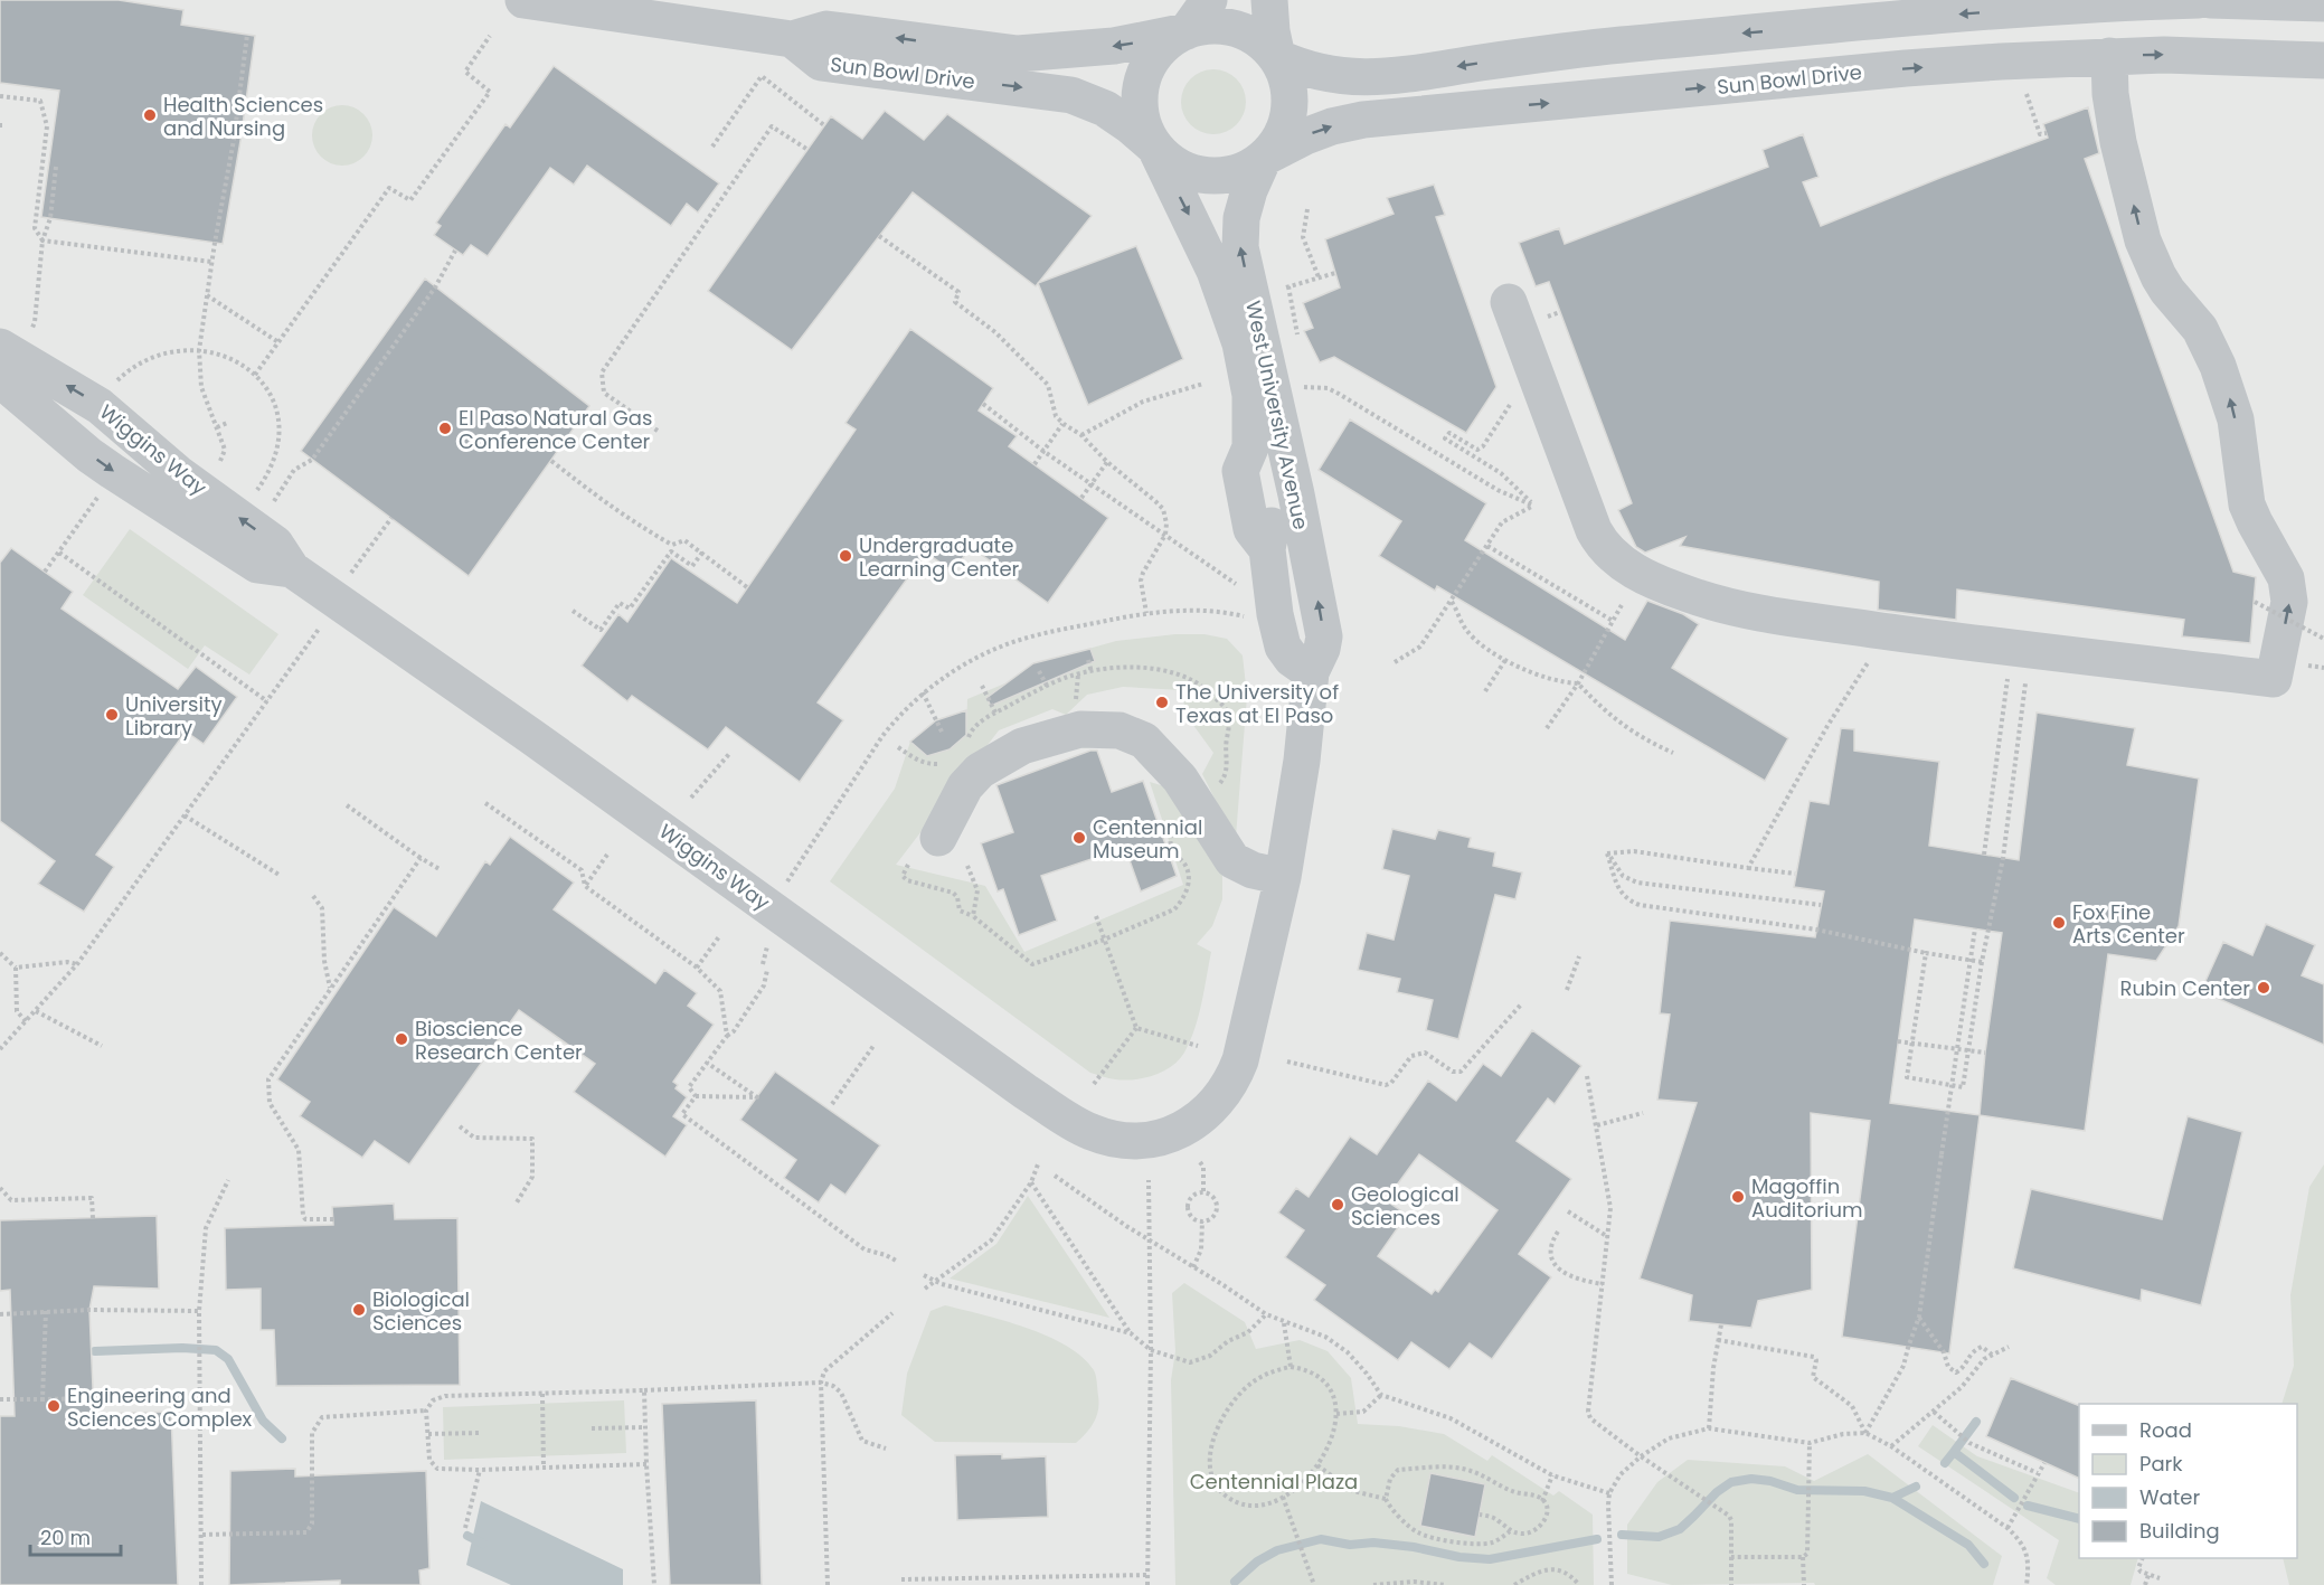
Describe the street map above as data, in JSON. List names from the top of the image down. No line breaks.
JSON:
{"streets":{"street":["Sun Bowl Drive","West University Avenue","Wiggins Way"]},"crossings":[["Sun Bowl Drive","West University Avenue"],["West University Avenue","Wiggins Way"]],"parks":["Centennial Plaza"],"places":["Health Sciences and Nursing","El Paso Natural Gas Conference Center","Undergraduate Learning Center","The University of Texas at El Paso","University Library","Centennial Museum","Fox Fine Arts Center","Rubin Center","Bioscience Research Center","Magoffin Auditorium","Geological Sciences","Biological Sciences","Engineering and Sciences Complex"],"legend":["Road","Park","Water","Building"],"scale_bar":"20 m"}
